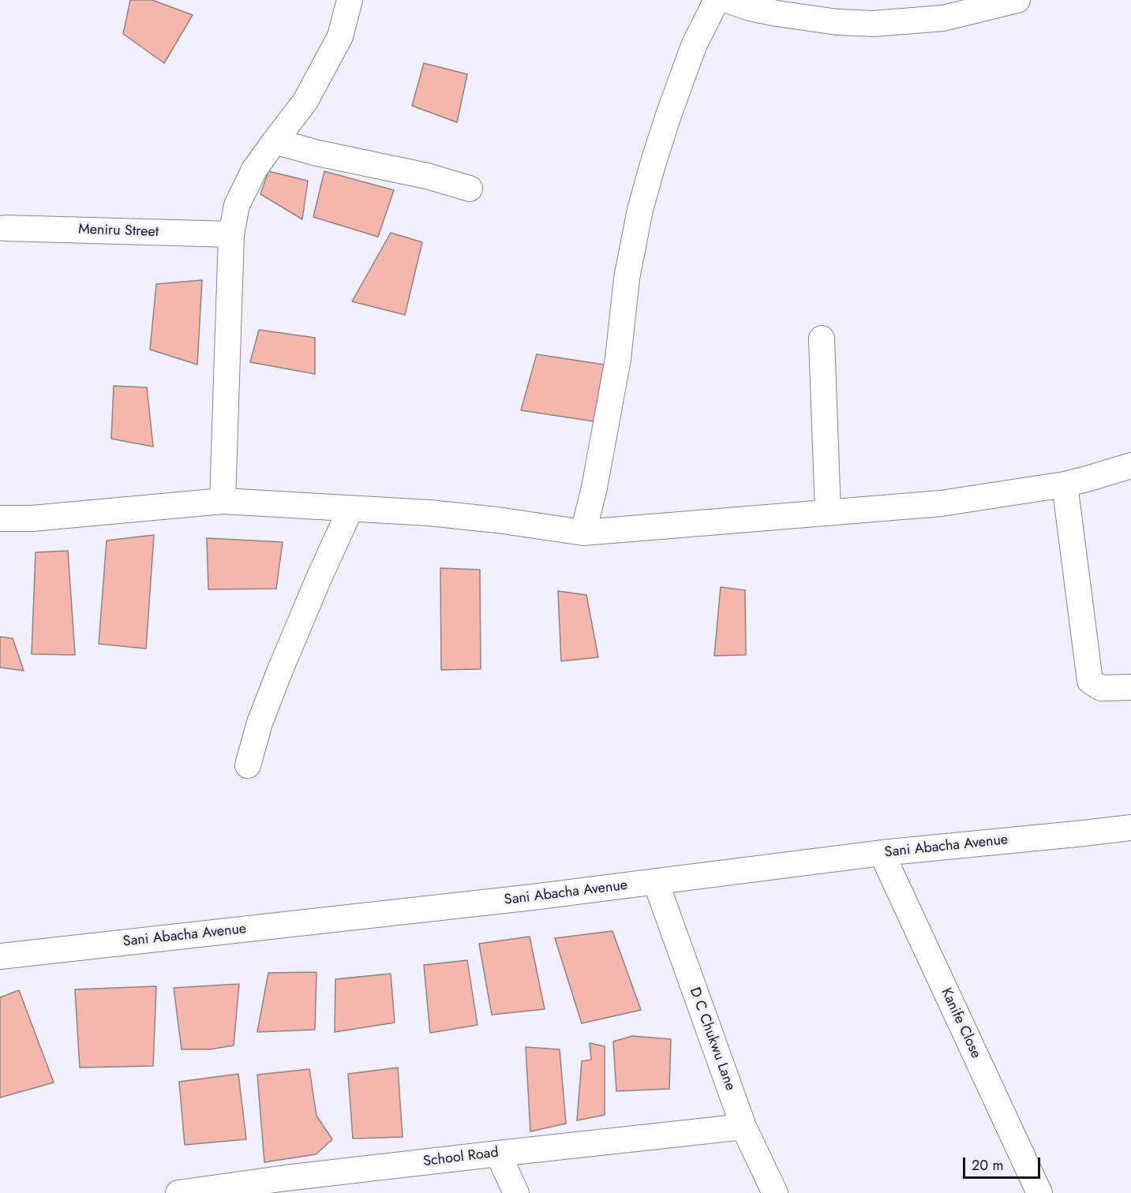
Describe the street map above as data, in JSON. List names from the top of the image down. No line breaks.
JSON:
{"streets":{"street":["Meniru Street","Sani Abacha Avenue","Kanife Close","D C Chukwu Lane","School Road"]},"crossings":[["Sani Abacha Avenue","Kanife Close"],["Sani Abacha Avenue","D C Chukwu Lane"],["D C Chukwu Lane","School Road"]],"scale_bar":"20 m"}
